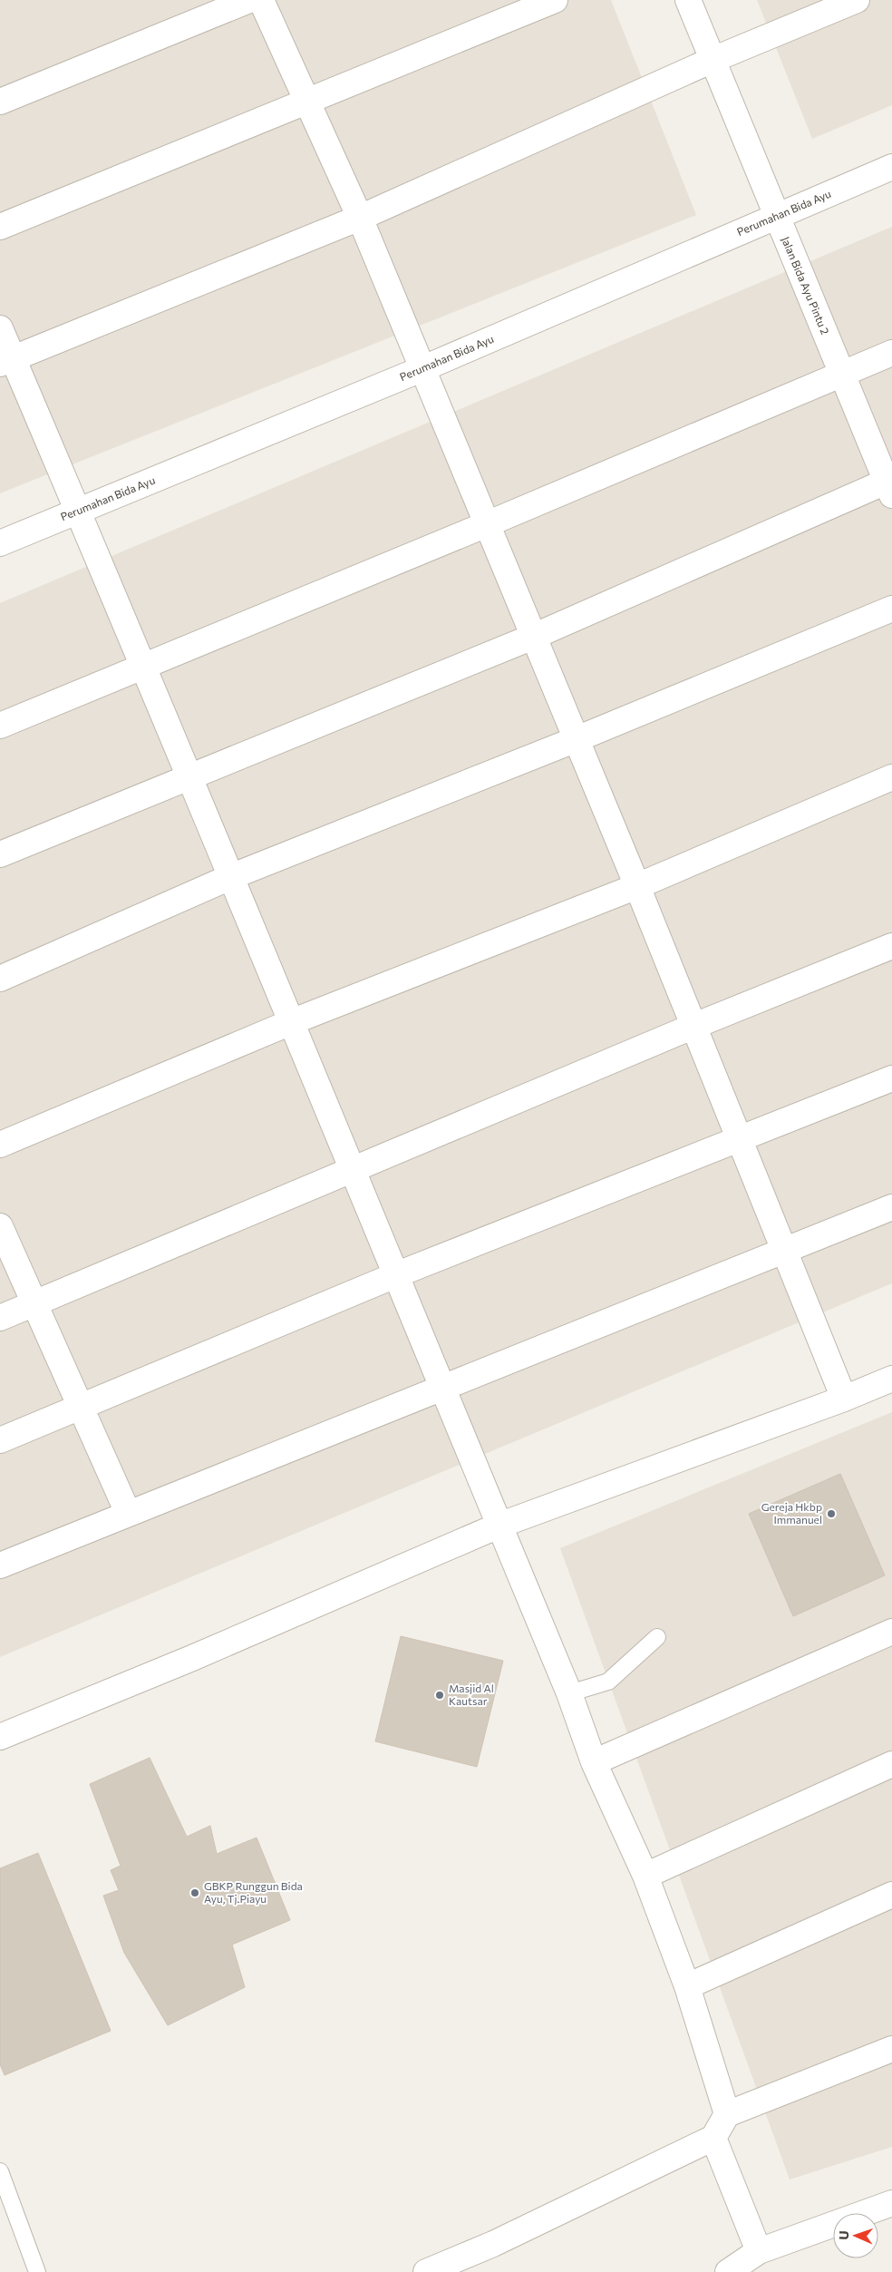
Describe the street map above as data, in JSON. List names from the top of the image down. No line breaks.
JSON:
{"streets":{"street":["Perumahan Bida Ayu","Jalan Bida Ayu Pintu 2"]},"crossings":[["Perumahan Bida Ayu","Jalan Bida Ayu Pintu 2"]],"places":["Gereja Hkbp Immanuel","Masjid Al Kautsar","GBKP Runggun Bida Ayu, Tj.Piayu"],"north":"left"}
